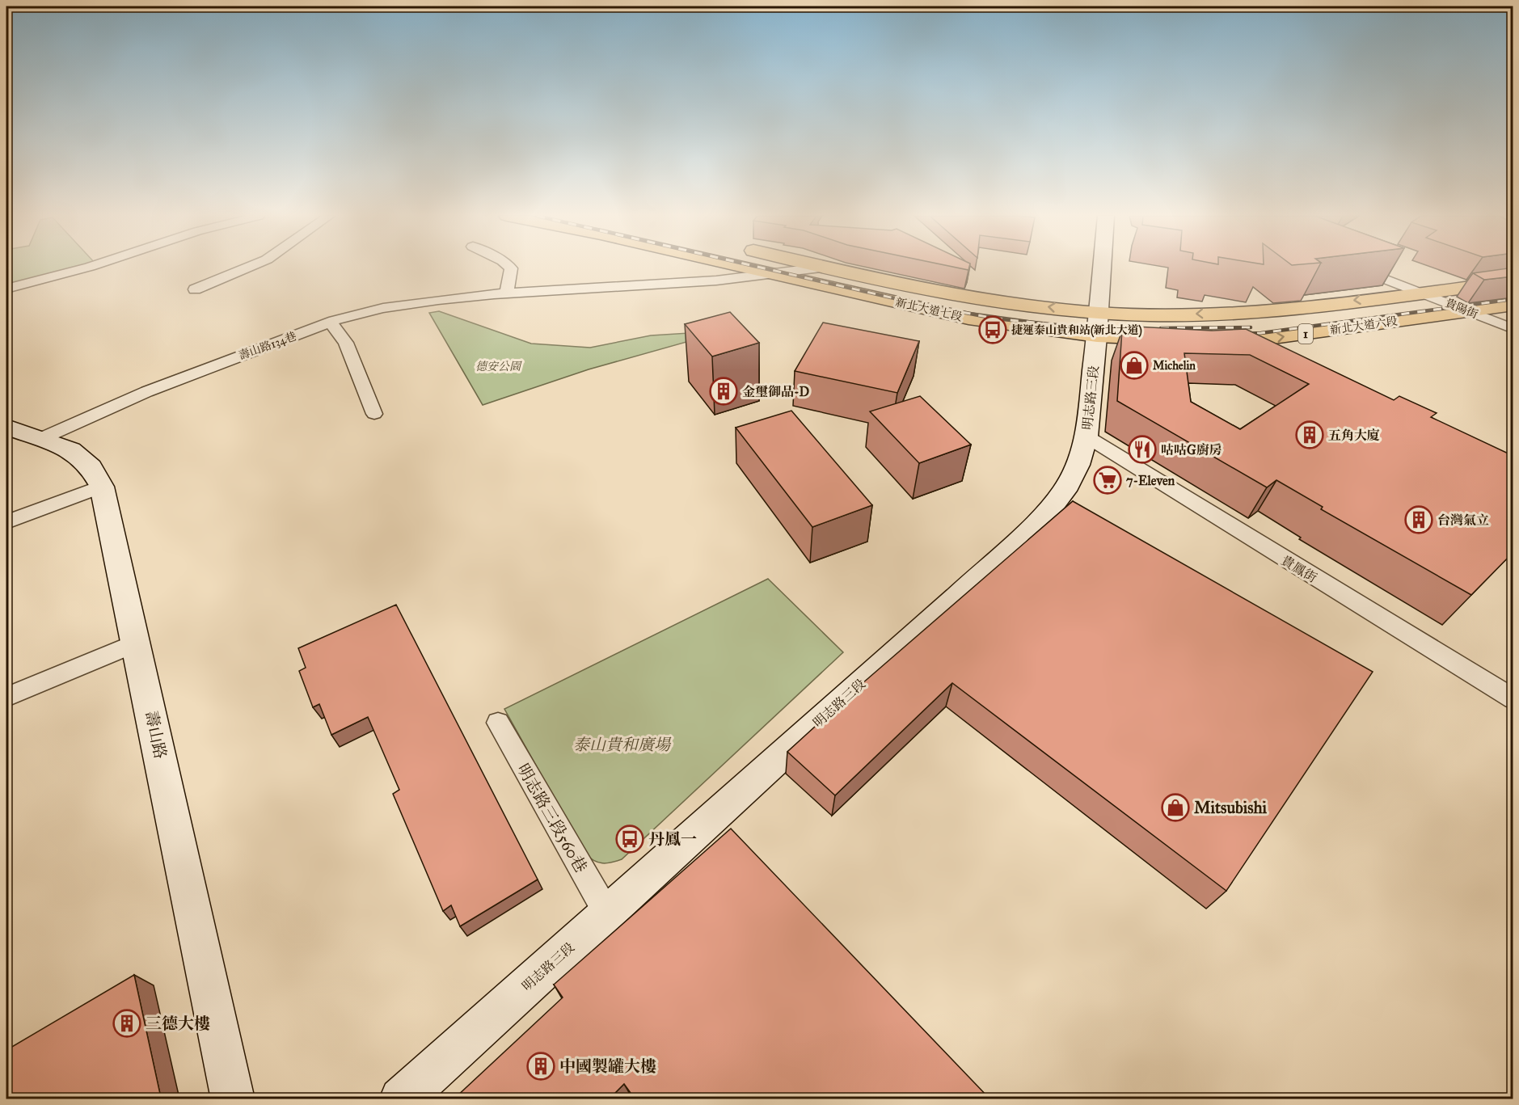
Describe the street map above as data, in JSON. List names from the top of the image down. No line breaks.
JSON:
{"streets":{"main road":["新北大道七段","新北大道六段","1","明志路三段","壽山路"],"street":["貴陽街","壽山路134巷","貴鳳街","明志路三段560巷"]},"crossings":[["貴陽街","新北大道六段"],["新北大道七段","新北大道六段"],["新北大道七段","壽山路134巷"],["新北大道七段","明志路三段"],["新北大道六段","明志路三段"],["壽山路134巷","壽山路"],["明志路三段","貴鳳街"],["明志路三段","明志路三段560巷"]],"parks":["德安公園","泰山貴和廣場"],"places":{"bus stop":["捷運泰山貴和站(新北大道)","丹鳳一"],"shop":["Michelin","Mitsubishi"],"building":["金璽御品-D","五角大廈","台灣氣立","三德大樓","中國製罐大樓"],"restaurant":["咕咕G廚房"],"supermarket":["7-Eleven"]}}
